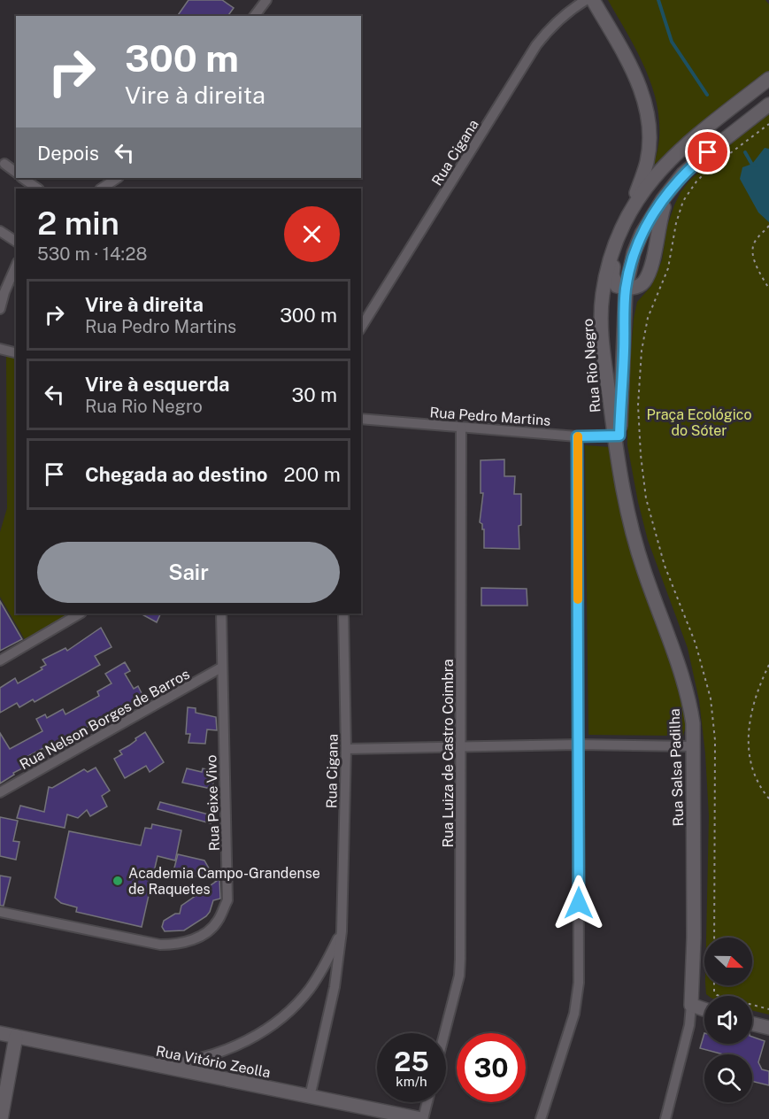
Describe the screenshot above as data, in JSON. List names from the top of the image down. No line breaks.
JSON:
{"streets":{"main road":["Rua Rio Negro","Rua Salsa Padilha","Rua Vitório Zeolla"],"street":["Rua Cigana","Rua Pedro Martins","Rua Nelson Borges de Barros","Rua Luiza de Castro Coimbra","Rua Peixe Vivo"]},"crossings":[["Rua Cigana","Rua Vitório Zeolla"],["Rua Rio Negro","Rua Pedro Martins"],["Rua Rio Negro","Rua Salsa Padilha"],["Rua Pedro Martins","Rua Luiza de Castro Coimbra"],["Rua Pedro Martins","Rua Salsa Padilha"],["Rua Nelson Borges de Barros","Rua Peixe Vivo"]],"parks":["Praça Ecológico do Sóter"],"places":["Academia Campo-Grandense de Raquetes"],"north":"right","page":{"turn":["300 m","Vire à direita"],"then":"Depois","heading":["2 min","530 m · 14:28"],"list":[{"name":"Vire à direita","note":"Rua Pedro Martins","value":"300 m"},{"name":"Vire à esquerda","note":"Rua Rio Negro","value":"30 m"},{"name":"Chegada ao destino","value":"200 m"}],"buttons":"Sair","speed":"25 km/h","limit":"30"}}
